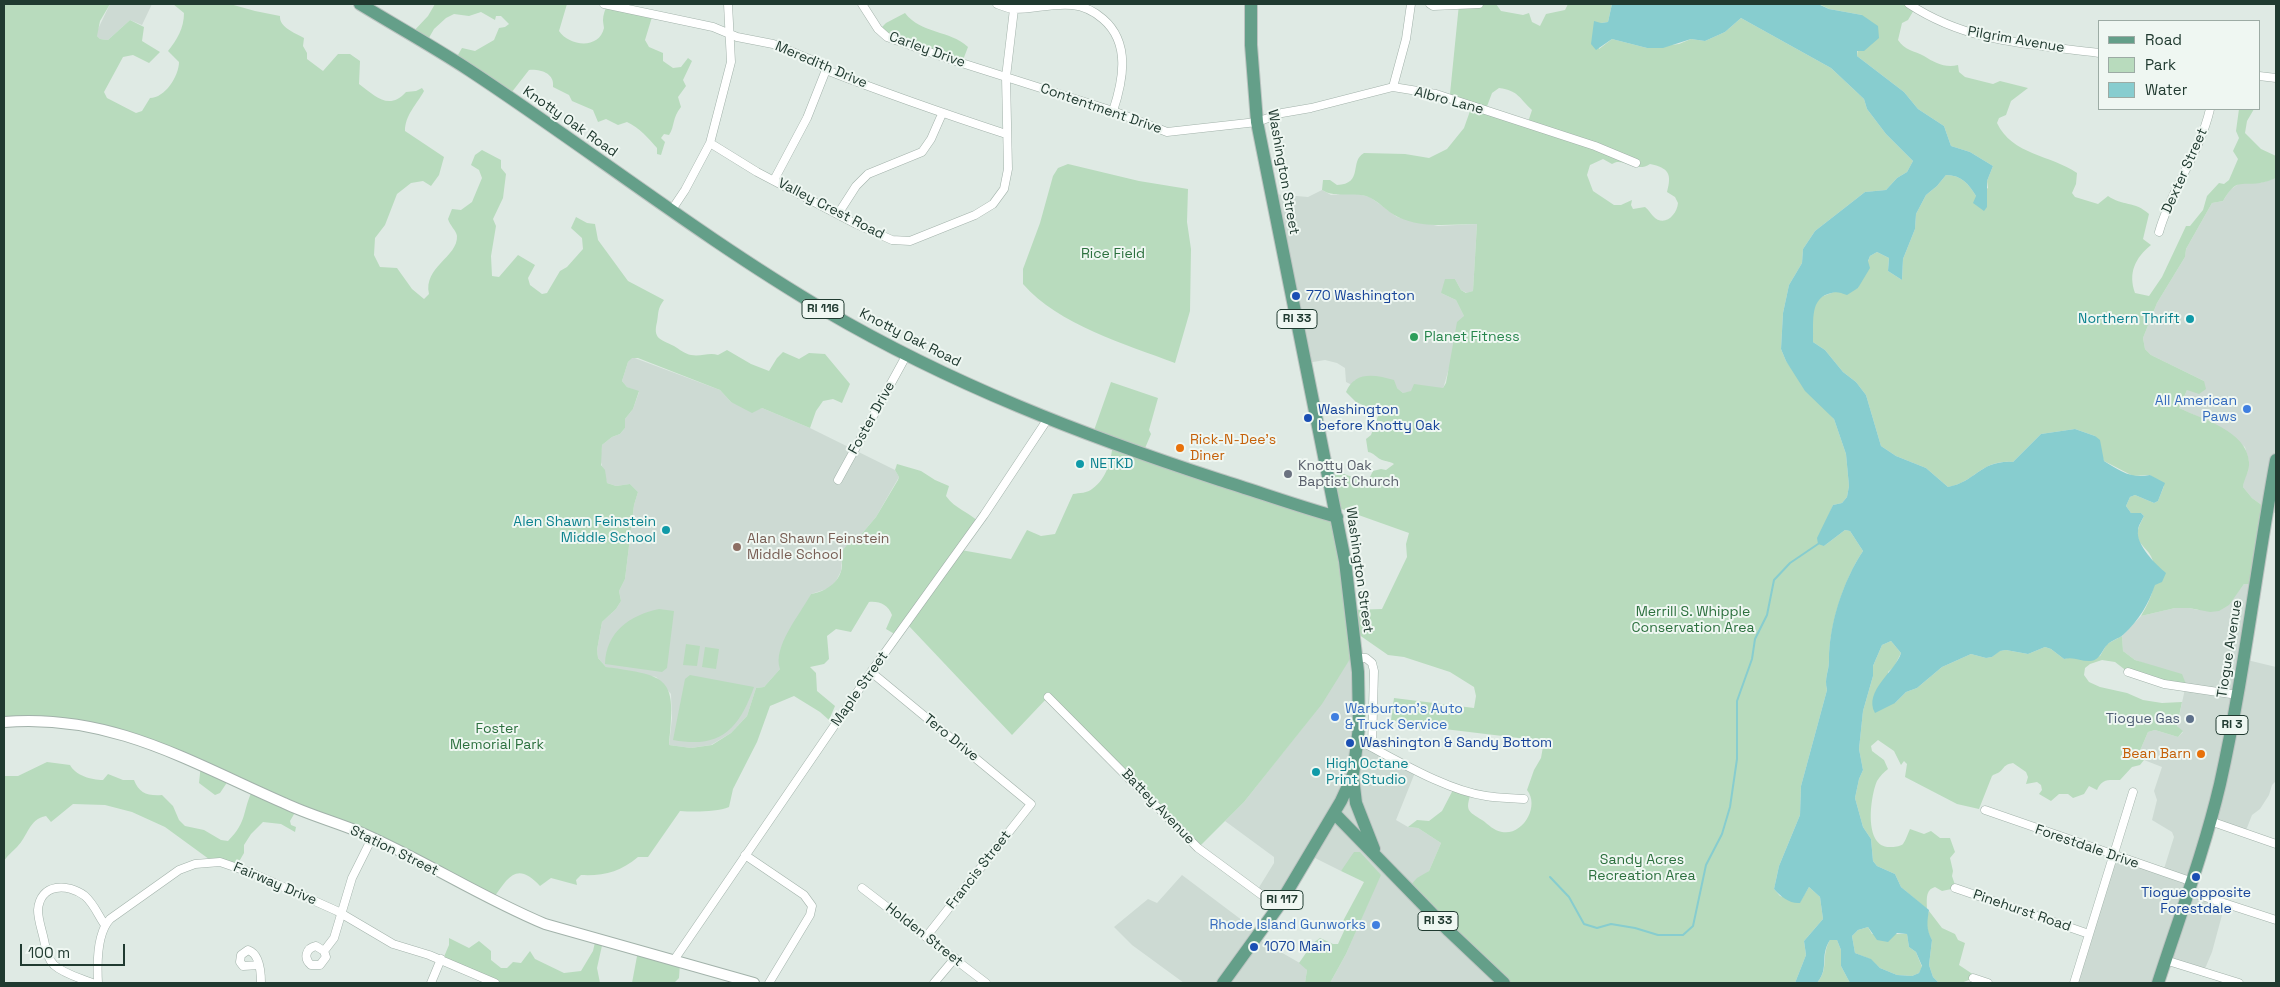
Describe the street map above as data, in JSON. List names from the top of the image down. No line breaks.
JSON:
{"streets":{"main road":["Knotty Oak Road","Washington Street","RI 116","RI 33","Tiogue Avenue","RI 3","RI 117"],"street":["Pilgrim Avenue","Carley Drive","Meredith Drive","Albro Lane","Contentment Drive","Dexter Street","Valley Crest Road","Foster Drive","Maple Street","Tero Drive","Battey Avenue","Forestdale Drive","Station Street","Francis Street","Fairway Drive","Pinehurst Road","Holden Street"]},"crossings":[["Carley Drive","Contentment Drive"],["Carley Drive","Valley Crest Road"],["Meredith Drive","Valley Crest Road"],["Albro Lane","Contentment Drive"],["Albro Lane","Washington Street"],["Contentment Drive","Washington Street"],["Contentment Drive","Valley Crest Road"],["Knotty Oak Road","Washington Street"],["Knotty Oak Road","Foster Drive"],["Knotty Oak Road","Maple Street"],["Washington Street","RI 33"],["Washington Street","RI 117"],["RI 33","RI 117"],["Tiogue Avenue","Forestdale Drive"],["Maple Street","Tero Drive"],["Maple Street","Station Street"],["Tero Drive","Francis Street"],["Battey Avenue","RI 117"],["Francis Street","Holden Street"]],"parks":["Rice Field","Merrill S. Whipple Conservation Area","Foster Memorial Park","Sandy Acres Recreation Area"],"places":["770 Washington","Northern Thrift","Planet Fitness","All American Paws","Washington before Knotty Oak","Rick-N-Dee's Diner","NETKD","Knotty Oak Baptist Church","Alen Shawn Feinstein Middle School","Alan Shawn Feinstein Middle School","Warburton's Auto & Truck Service","Tiogue Gas","Washington & Sandy Bottom","Bean Barn","High Octane Print Studio","Tiogue opposite Forestdale","Rhode Island Gunworks","1070 Main"],"legend":["Road","Park","Water"],"scale_bar":"100 m"}
